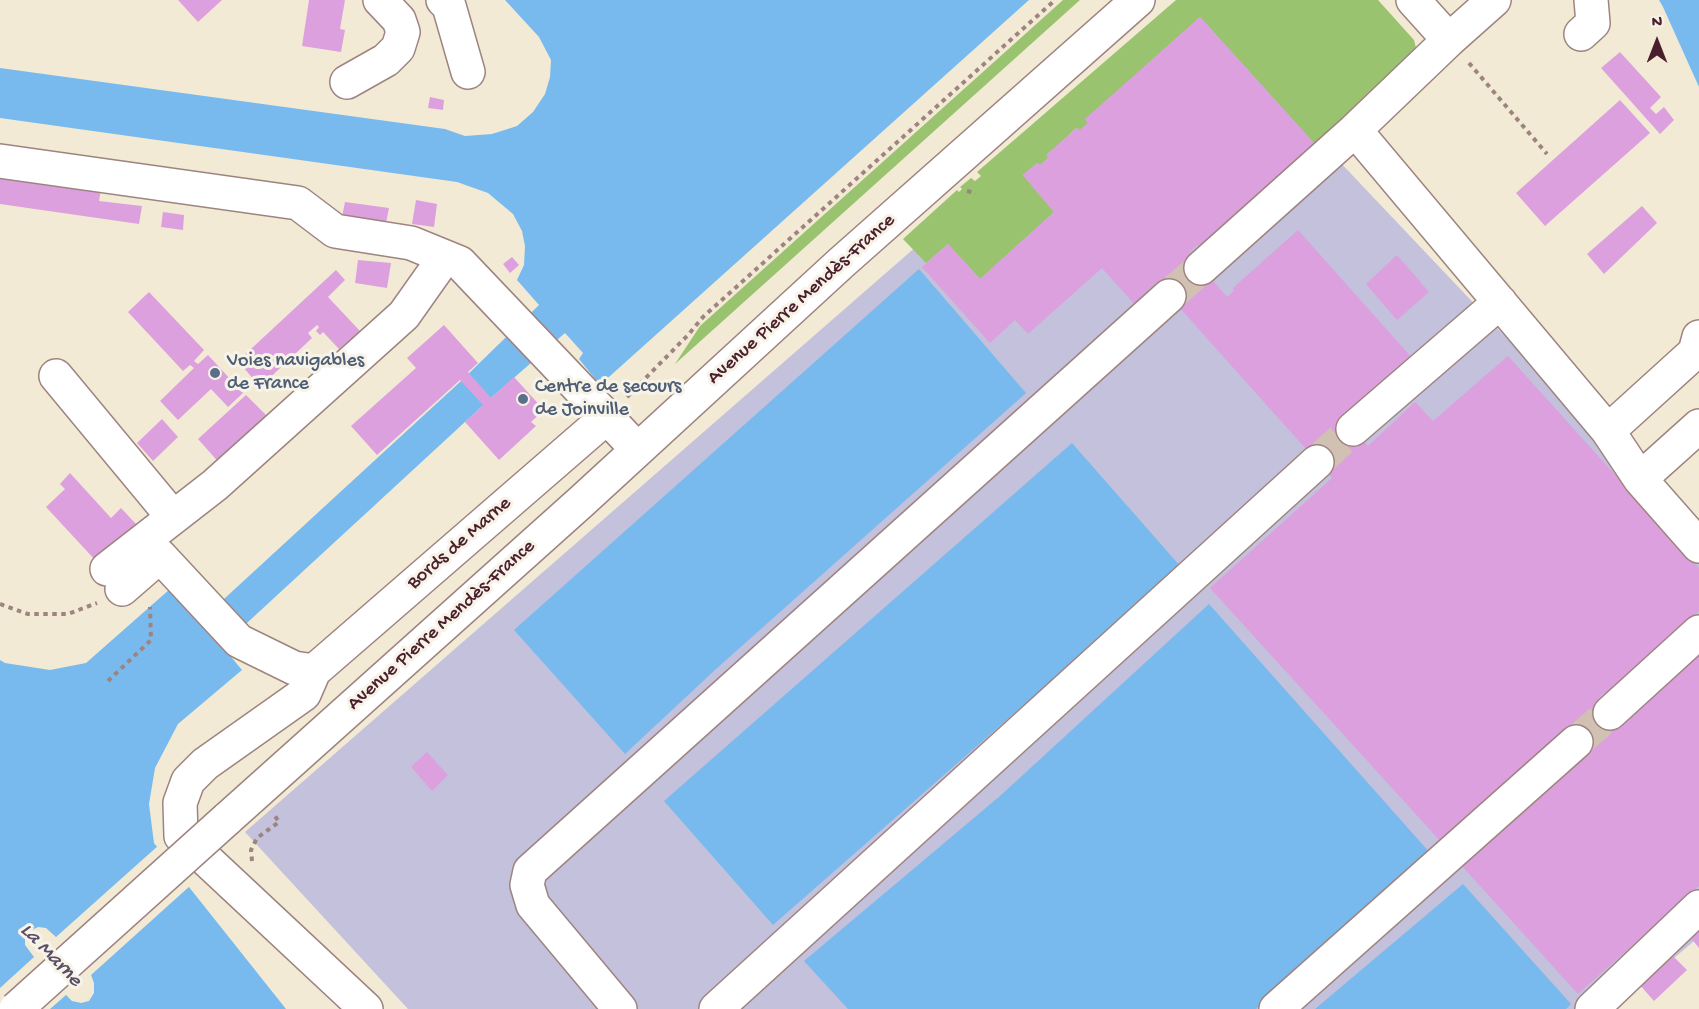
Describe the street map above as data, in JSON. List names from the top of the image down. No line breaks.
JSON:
{"streets":{"main road":["Avenue Pierre Mendès-France","Bords de Marne"]},"water":["La Marne"],"places":["Voies navigables de France","Centre de secours de Joinville"],"north":"top"}
